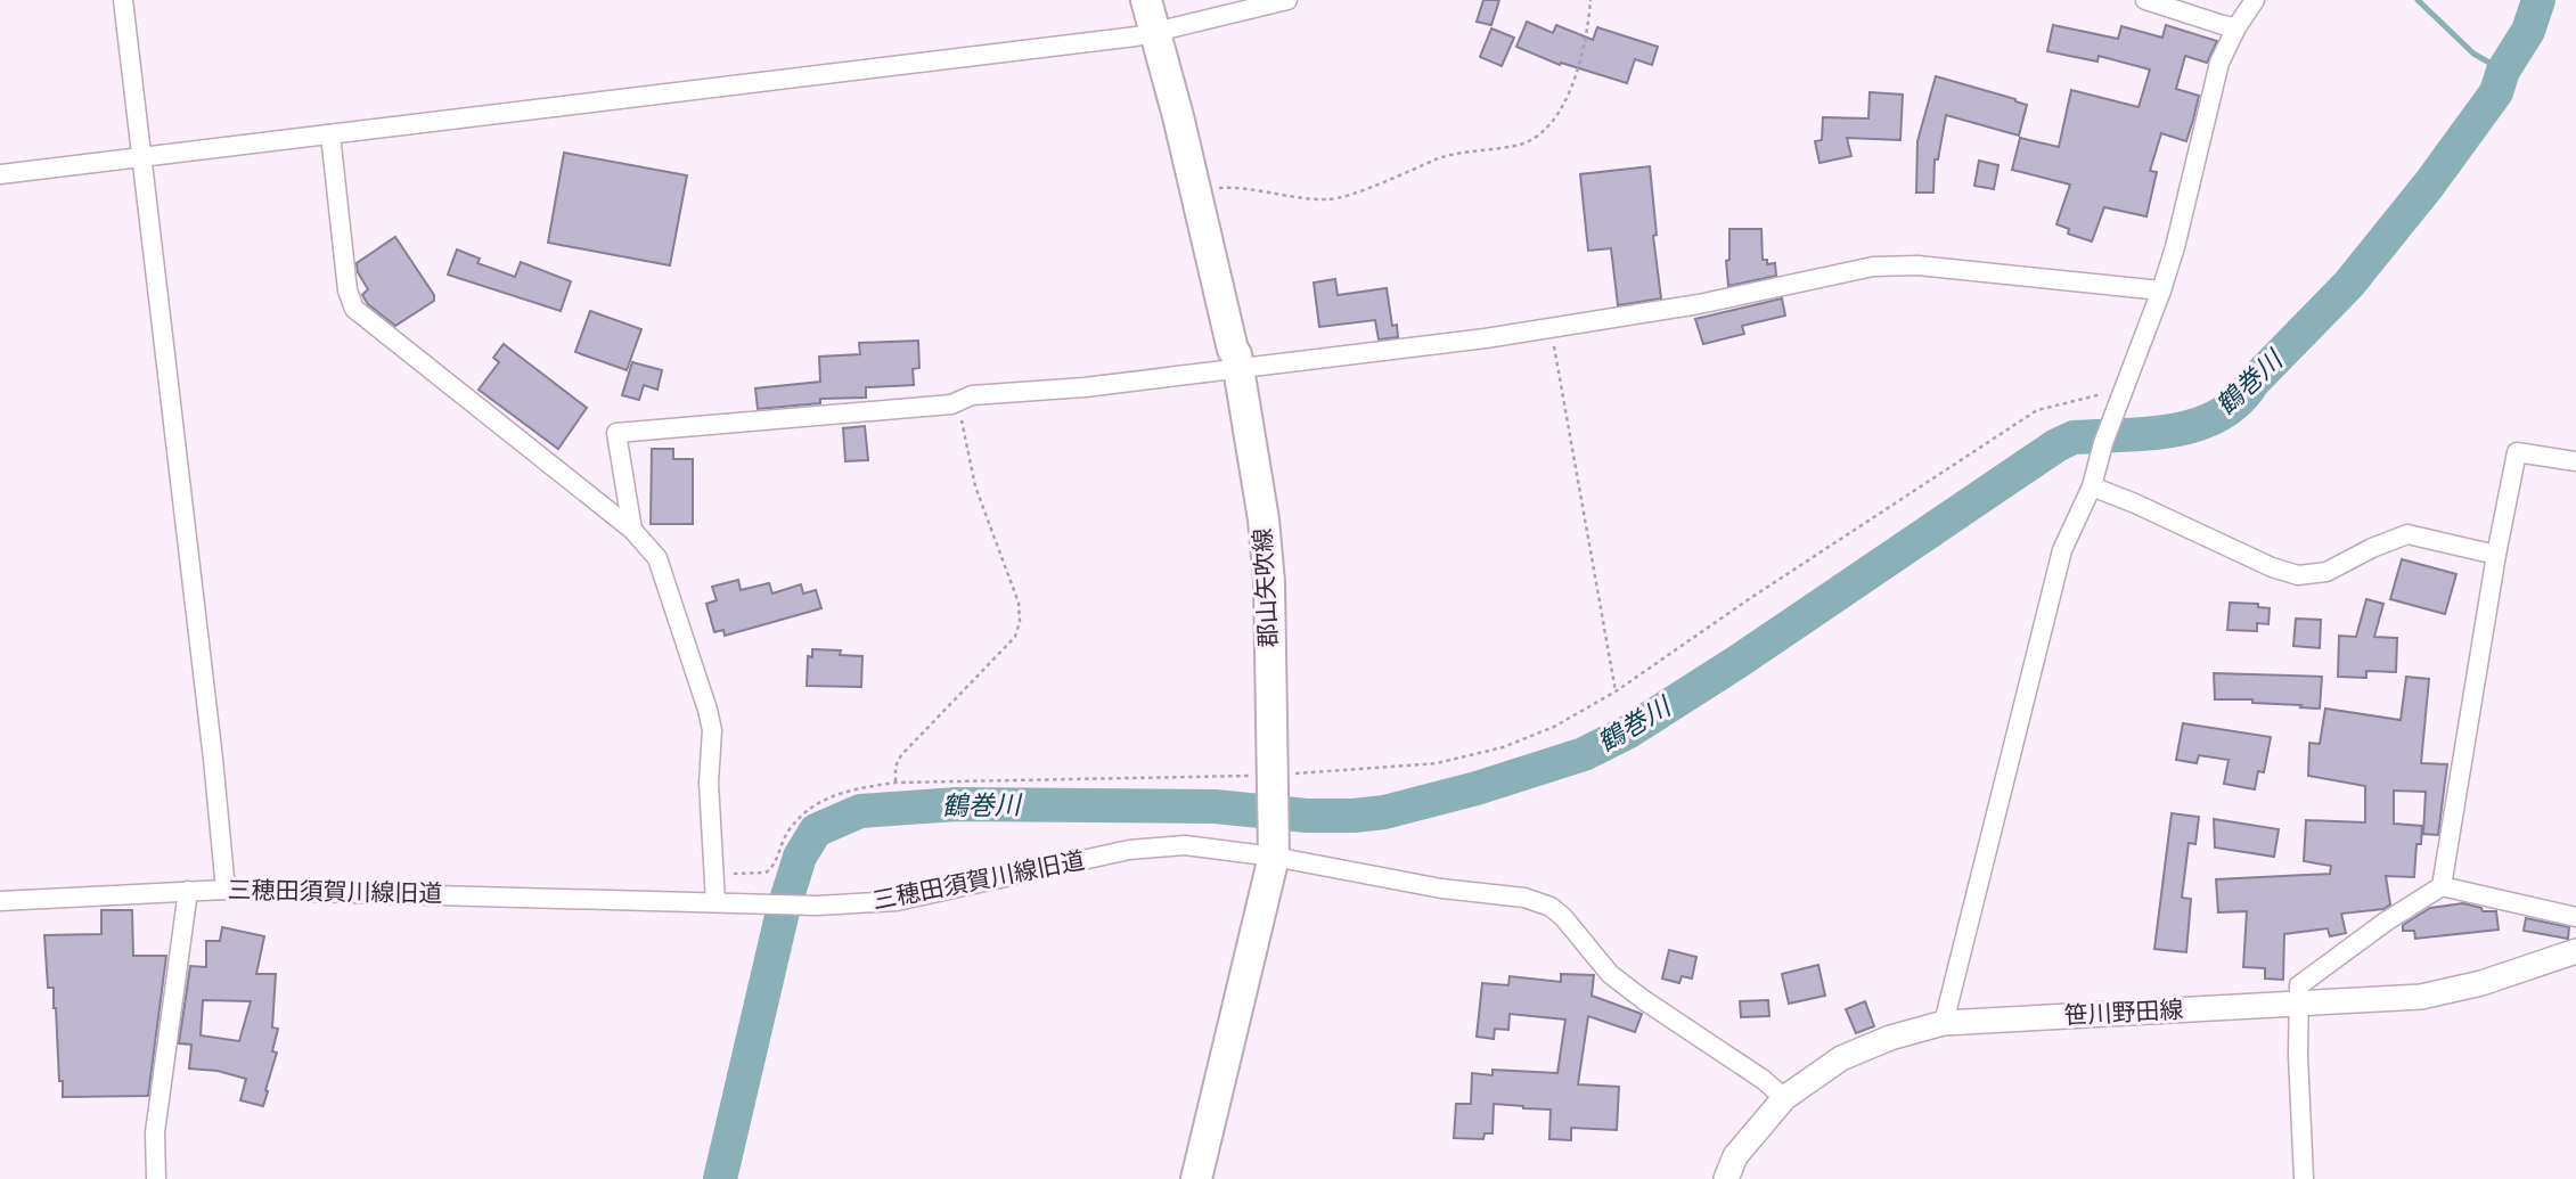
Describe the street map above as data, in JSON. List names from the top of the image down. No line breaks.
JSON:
{"streets":{"main road":["郡山矢吹線"],"street":["三穂田須賀川線旧道","笹川野田線"]},"crossings":[["郡山矢吹線","三穂田須賀川線旧道"],["三穂田須賀川線旧道","笹川野田線"]],"water":["鶴巻川"]}
